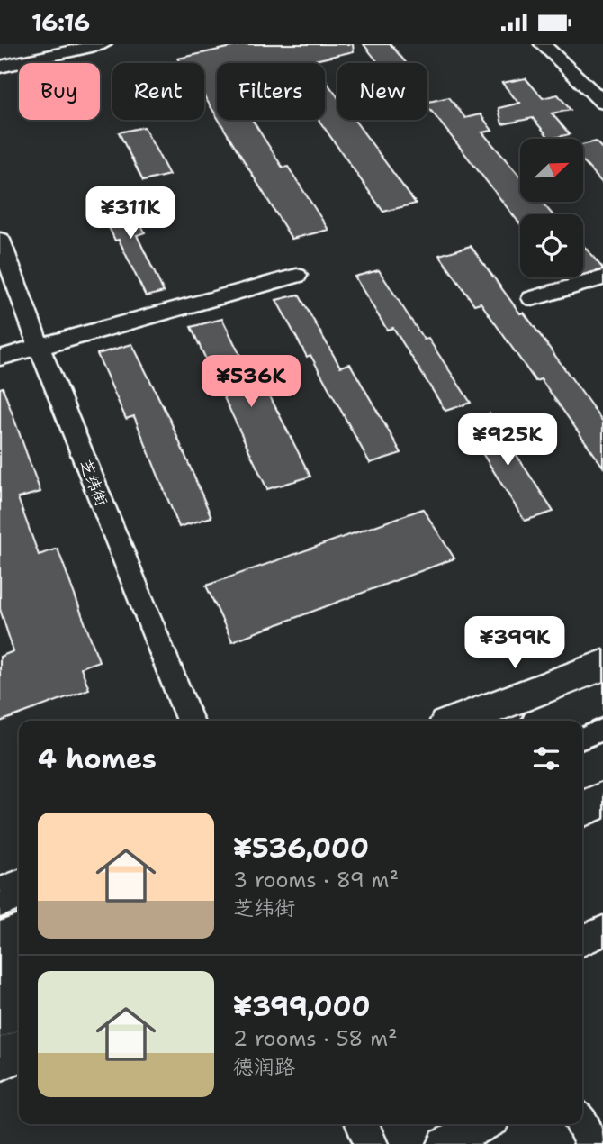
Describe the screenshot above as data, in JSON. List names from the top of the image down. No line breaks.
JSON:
{"streets":{"street":["芝纬街"]},"north":"top right","page":{"status":"16:16","chip":["Buy","Rent","Filters","New"],"price":["¥311K","¥536K","¥925K","¥399K"],"heading":"4 homes","list":[{"name":"¥536,000","note":"3 rooms · 89 m² · 芝纬街"},{"name":"¥399,000","note":"2 rooms · 58 m² · 德润路"}]}}
